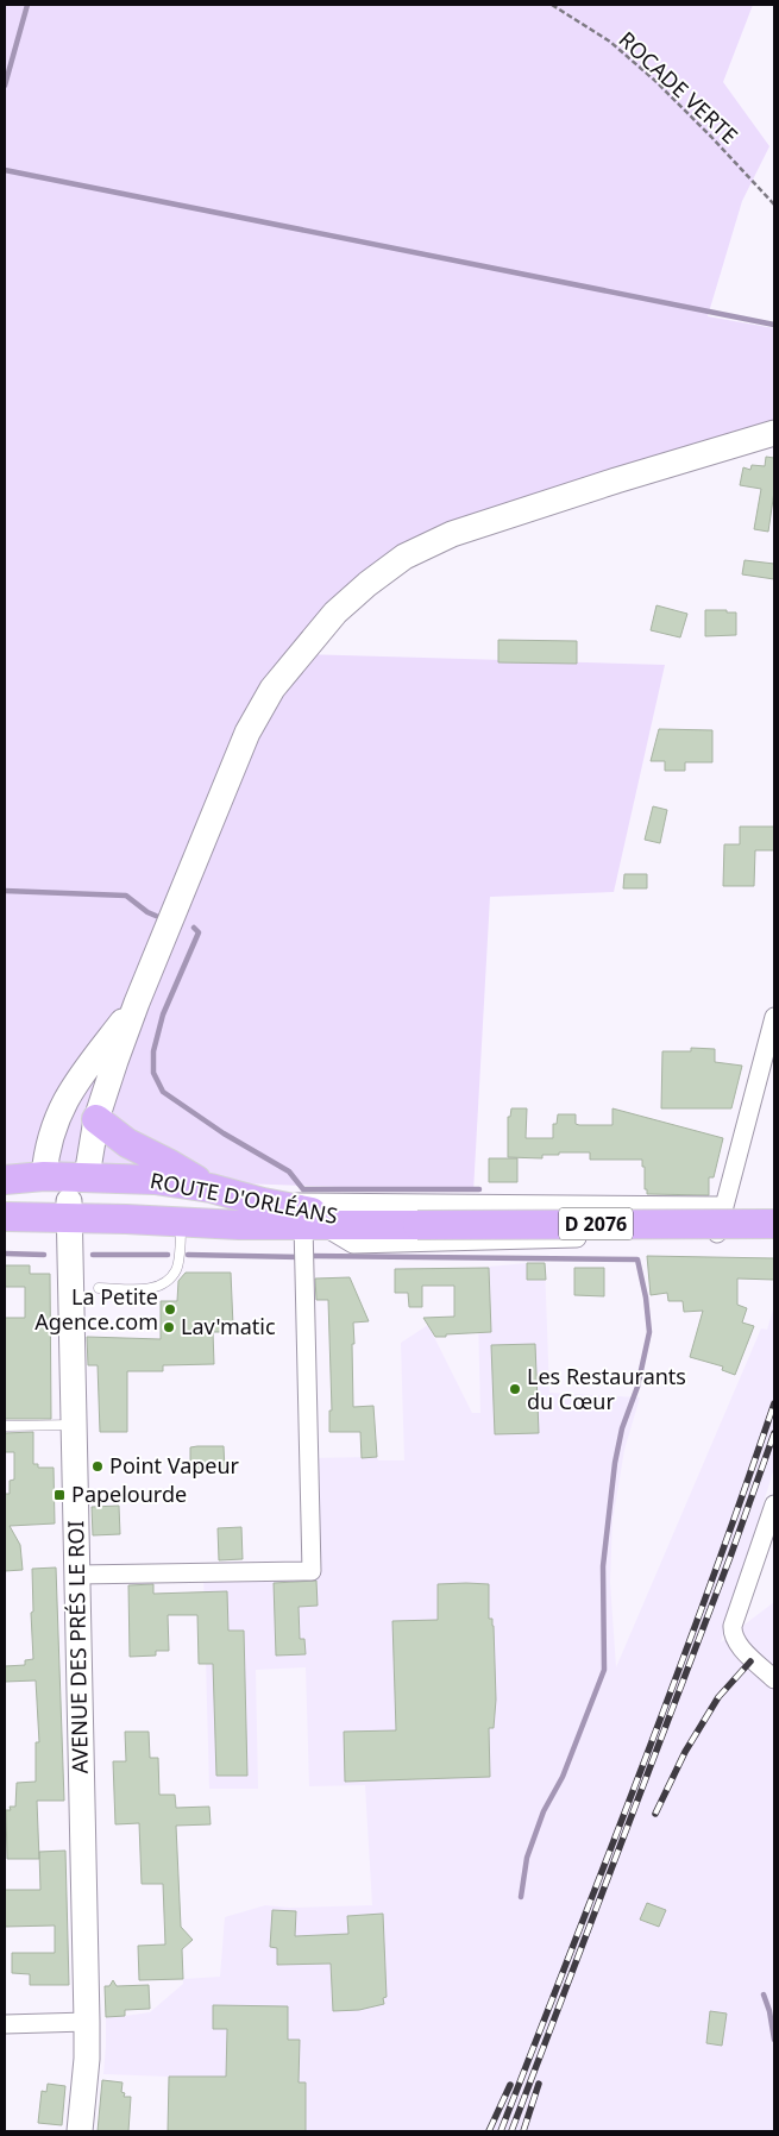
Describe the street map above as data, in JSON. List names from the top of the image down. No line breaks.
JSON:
{"streets":{"main road":["ROUTE D'ORLÉANS","D 2076","AVENUE DES PRÉS LE ROI"],"path":["ROCADE VERTE"]},"crossings":[["ROUTE D'ORLÉANS","D 2076"],["ROUTE D'ORLÉANS","AVENUE DES PRÉS LE ROI"],["D 2076","AVENUE DES PRÉS LE ROI"]],"places":{"other":["La Petite Agence.com","Lav'matic","Les Restaurants du Cœur","Point Vapeur"],"transit":["Papelourde"]}}
